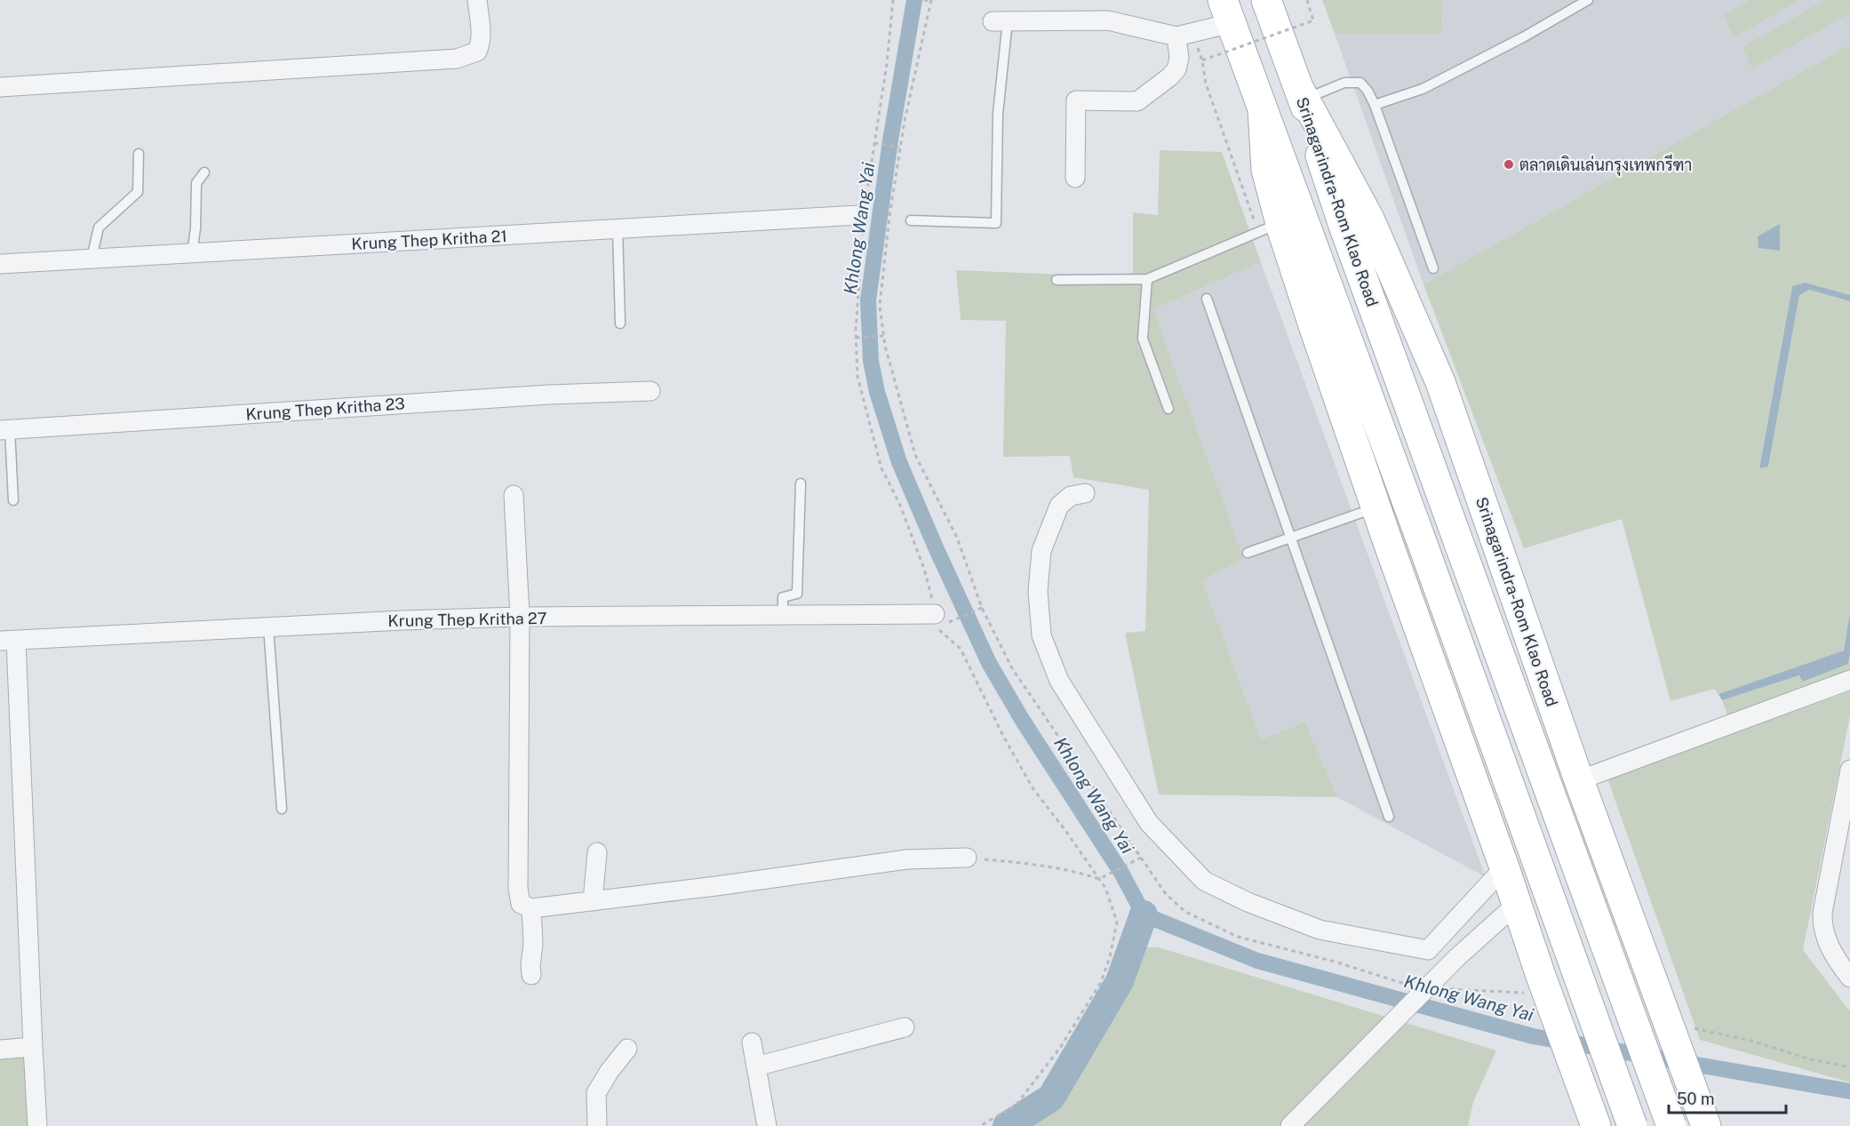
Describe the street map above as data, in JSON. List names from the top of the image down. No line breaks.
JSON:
{"streets":{"main road":["Srinagarindra-Rom Klao Road"],"street":["Krung Thep Kritha 21","Krung Thep Kritha 23","Krung Thep Kritha 27"]},"water":["Khlong Wang Yai"],"places":["ตลาดเดินเล่นกรุงเทพกรีฑา"],"scale_bar":"50 m"}
